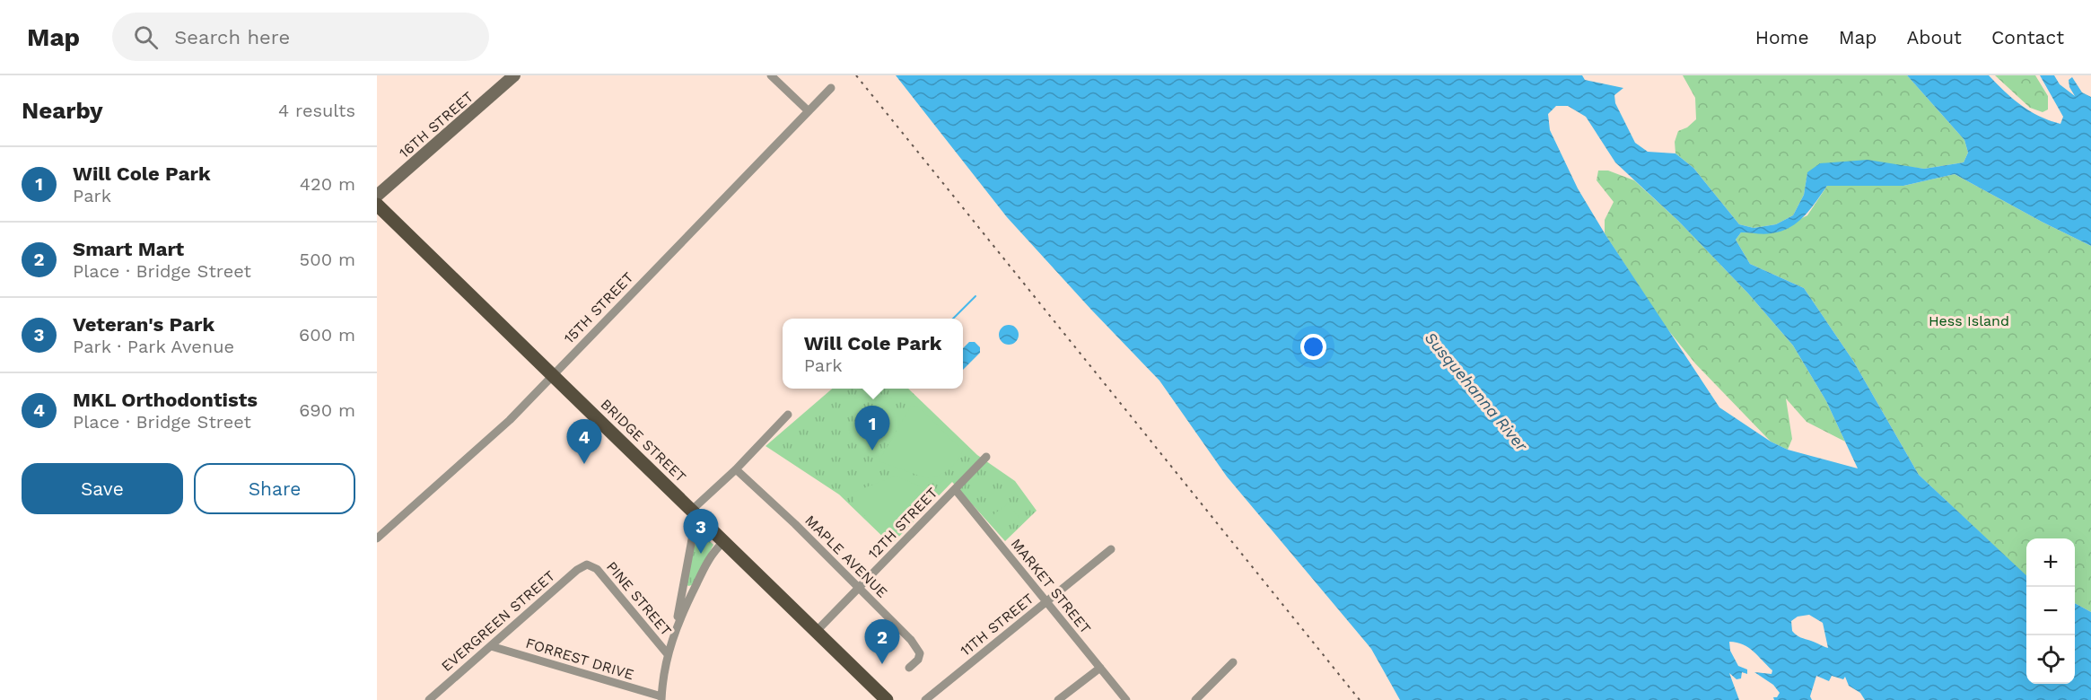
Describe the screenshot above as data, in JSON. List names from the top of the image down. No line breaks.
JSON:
{"streets":{"main road":["BRIDGE STREET"],"street":["16TH STREET","15TH STREET","12TH STREET","MAPLE AVENUE","MARKET STREET","PINE STREET","EVERGREEN STREET","11TH STREET","FORREST DRIVE"]},"crossings":[["15TH STREET","BRIDGE STREET"],["BRIDGE STREET","12TH STREET"],["12TH STREET","MAPLE AVENUE"],["12TH STREET","MARKET STREET"],["MARKET STREET","11TH STREET"],["PINE STREET","EVERGREEN STREET"],["EVERGREEN STREET","FORREST DRIVE"]],"water":["Susquehanna River"],"parks":["Hess Island"],"page":{"header":"Map","search":"Search here","nav":["Home","Map","About","Contact"],"heading":["Nearby","4 results"],"list":[{"mark":"1","name":"Will Cole Park","note":"Park","value":"420 m"},{"mark":"2","name":"Smart Mart","note":"Place · Bridge Street","value":"500 m"},{"mark":"3","name":"Veteran's Park","note":"Park · Park Avenue","value":"600 m"},{"mark":"4","name":"MKL Orthodontists","note":"Place · Bridge Street","value":"690 m"}],"popup":["Will Cole Park","Park"],"pins":["1","4","3","2"],"buttons":["Save","Share"],"map_buttons":["+","−"]}}
